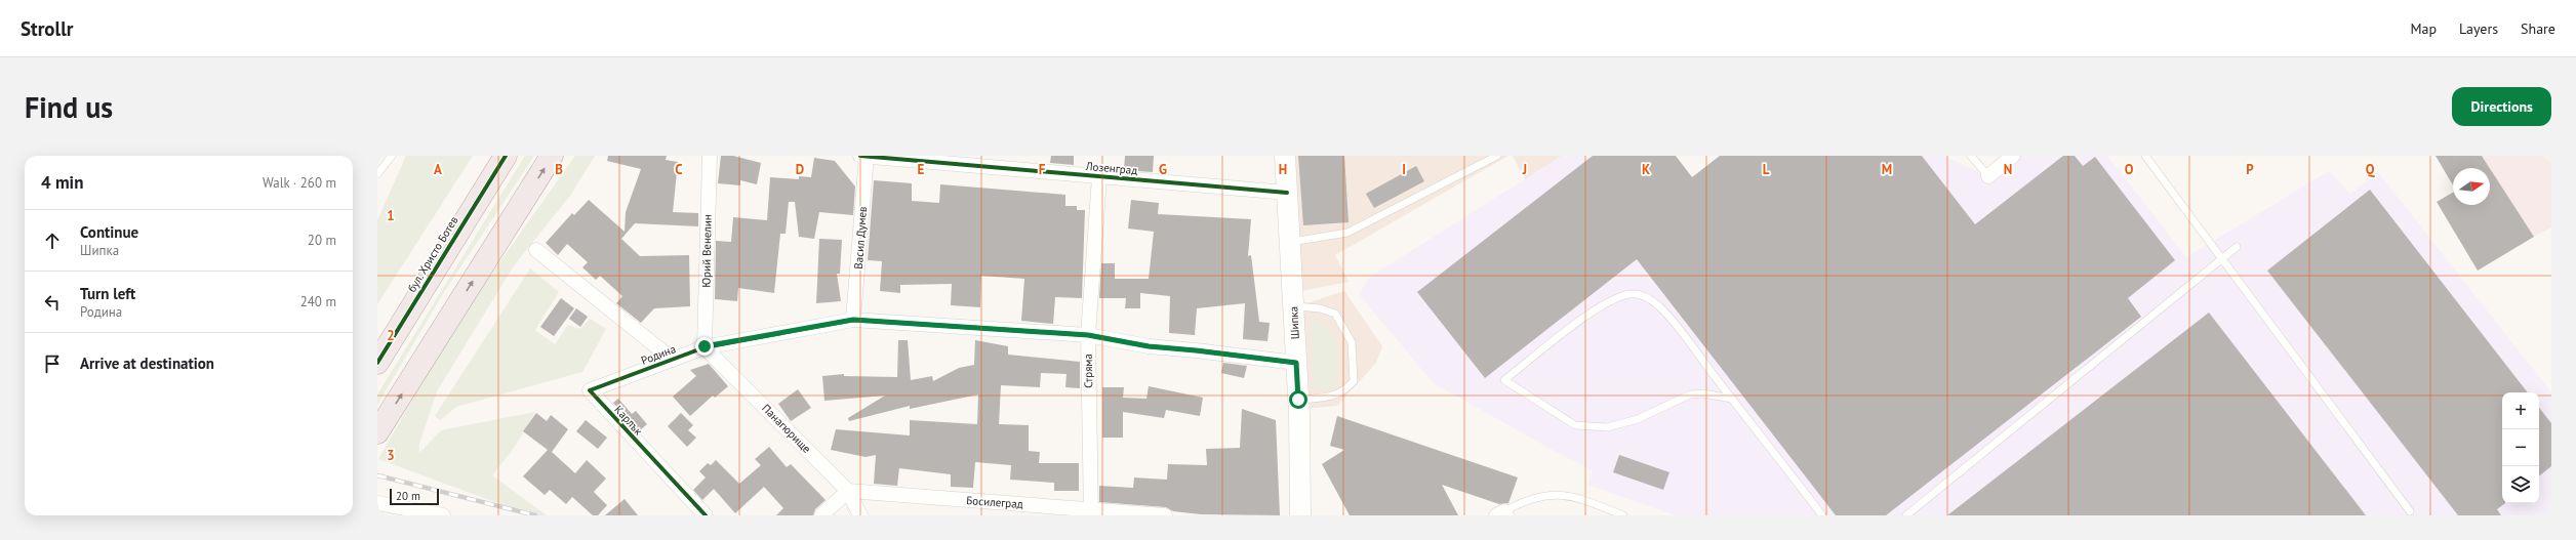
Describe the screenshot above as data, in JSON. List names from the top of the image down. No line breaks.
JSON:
{"streets":{"main road":["бул. Христо Ботев","Шипка"],"street":["Лозенград","Васил Думев","Юрий Венелин","Родина","Стряма","Карлък","Панагюрище","Босилеград"]},"crossings":[["Лозенград","Васил Думев"],["Лозенград","Шипка"],["Лозенград","Стряма"],["Васил Думев","Родина"],["Юрий Венелин","Родина"],["Юрий Венелин","Панагюрище"],["Шипка","Родина"],["Родина","Стряма"],["Родина","Карлък"],["Родина","Панагюрище"],["Стряма","Босилеград"],["Панагюрище","Босилеград"]],"scale_bar":"20 m","north":"right","page":{"header":"Strollr","nav":["Map","Layers","Share"],"buttons":"Directions","title":"Find us","heading":["4 min","Walk · 260 m"],"list":[["Continue","Шипка","20 m"],["Turn left","Родина","240 m"],"Arrive at destination"],"map_buttons":["+","−"],"scale":"20 m"},"grid":{"columns":["A","B","C","D","E","F","G","H","I","J","K","L","M","N","O","P","Q"],"rows":["1","2","3"]}}
